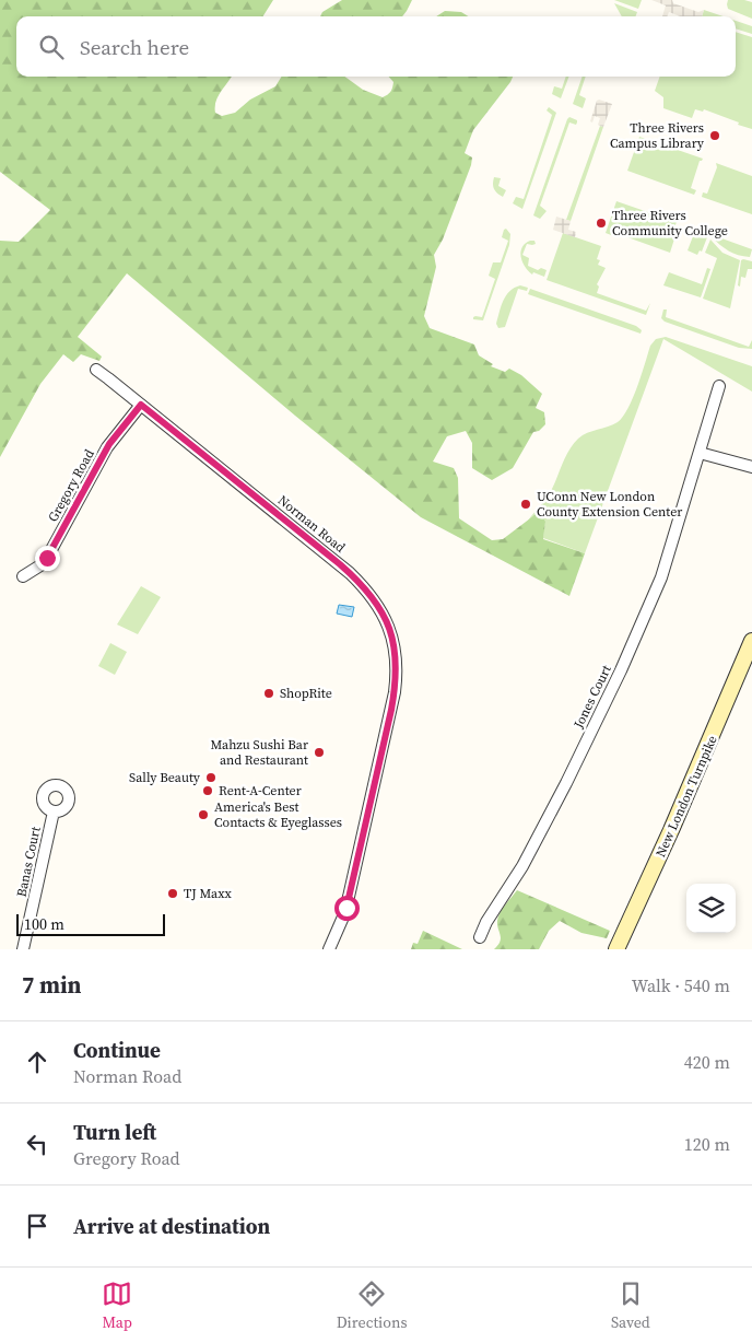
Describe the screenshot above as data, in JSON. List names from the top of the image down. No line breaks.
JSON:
{"streets":{"main road":["New London Turnpike"],"street":["Gregory Road","Norman Road","Jones Court","Banas Court"]},"crossings":[["Gregory Road","Norman Road"]],"places":["Three Rivers Campus Library","Three Rivers Community College","UConn New London County Extension Center","ShopRite","Mahzu Sushi Bar and Restaurant","Sally Beauty","Rent-A-Center","America's Best Contacts & Eyeglasses","TJ Maxx"],"scale_bar":"100 m","page":{"search":"Search here","scale":"100 m","heading":["7 min","Walk · 540 m"],"list":[["Continue","Norman Road","420 m"],["Turn left","Gregory Road","120 m"],"Arrive at destination"],"nav":["Map","Directions","Saved"]}}
